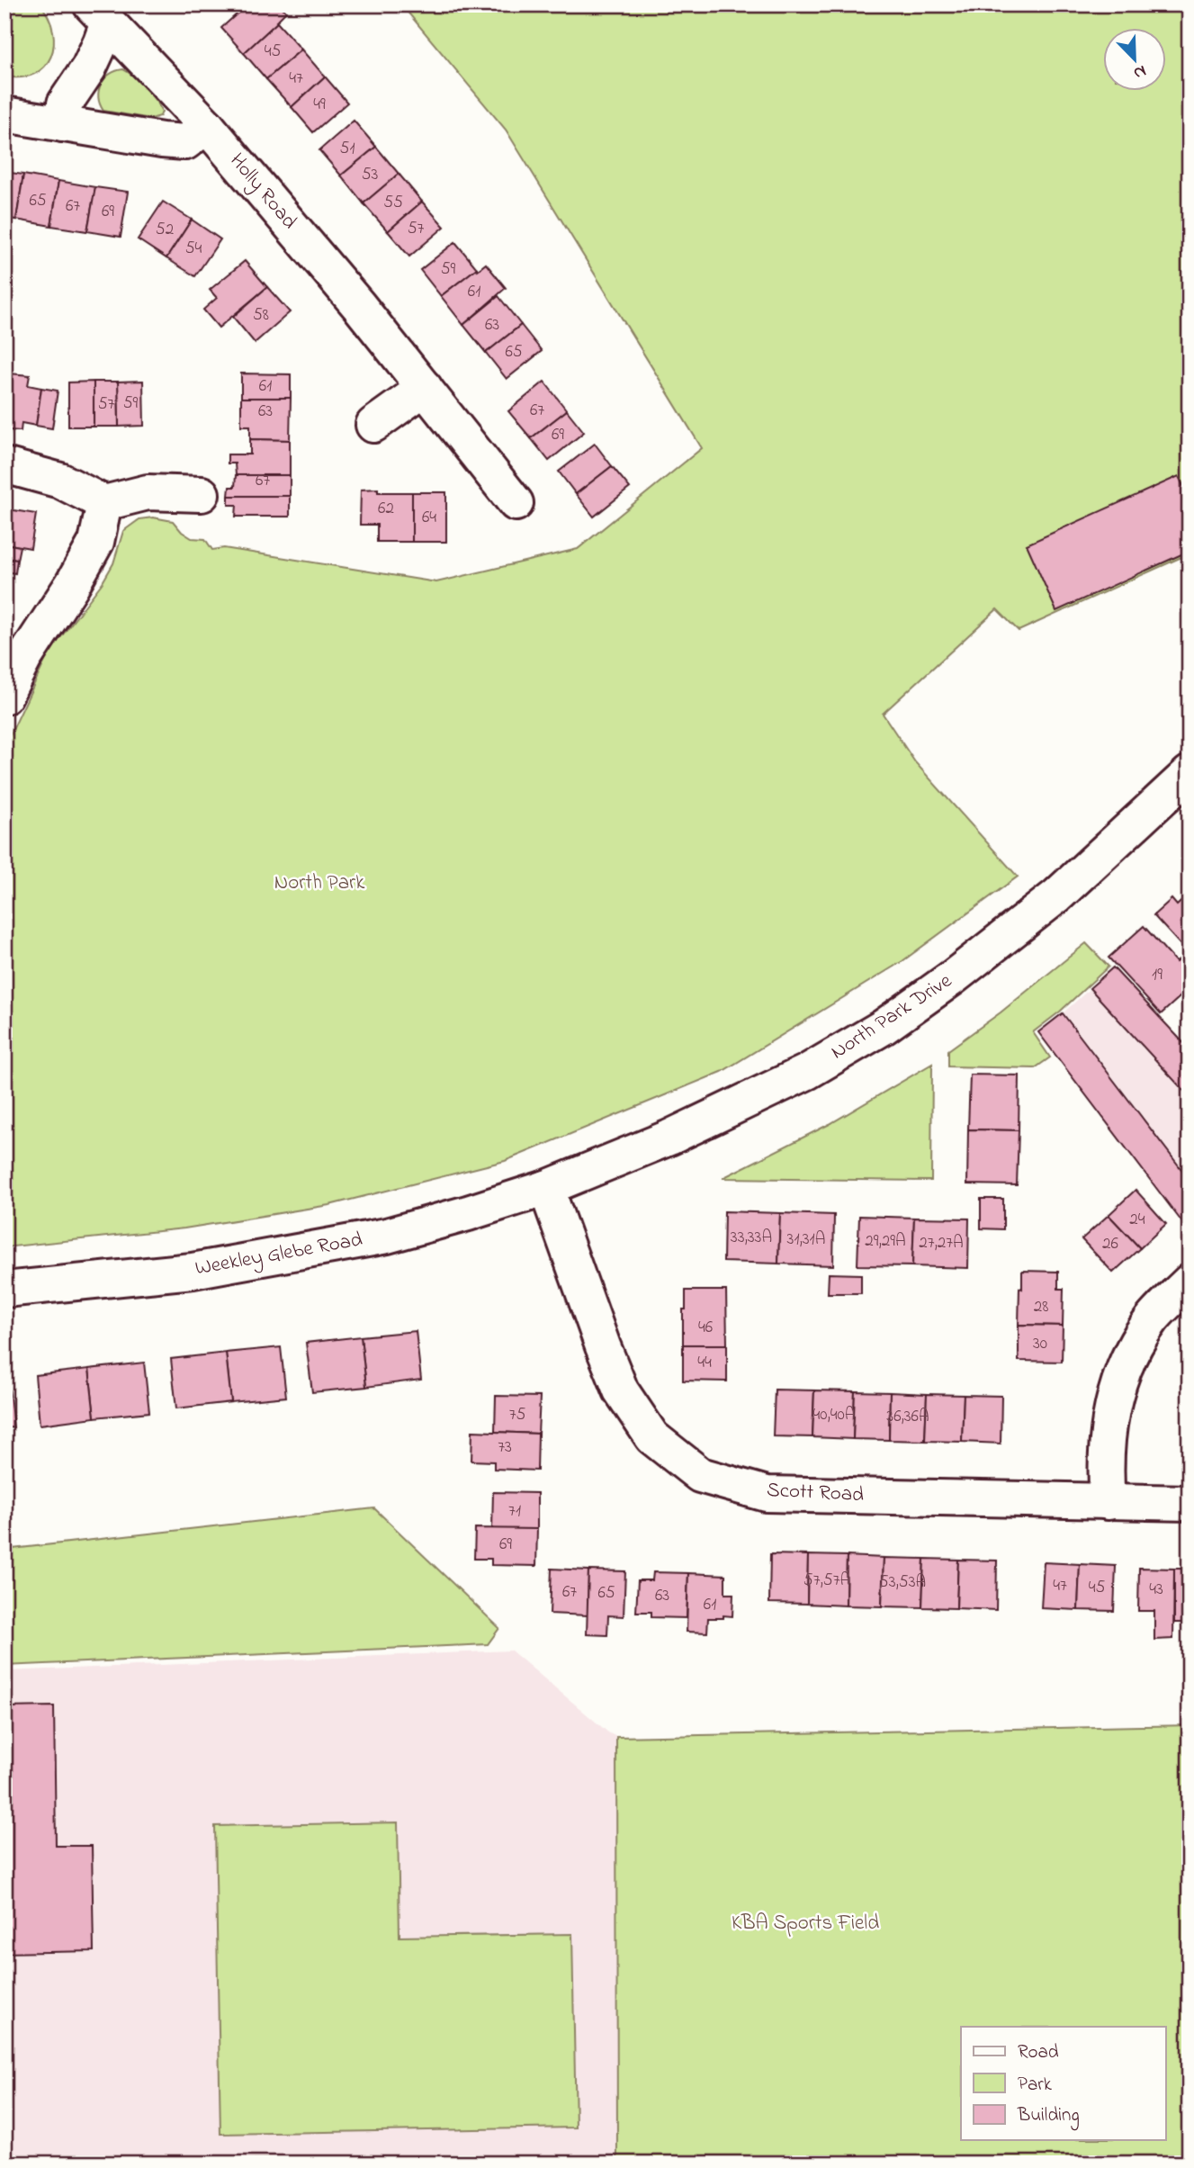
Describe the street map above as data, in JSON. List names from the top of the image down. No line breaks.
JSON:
{"streets":{"street":["Holly Road","North Park Drive","Weekley Glebe Road","Scott Road"]},"crossings":[["North Park Drive","Weekley Glebe Road"],["North Park Drive","Scott Road"],["Weekley Glebe Road","Scott Road"]],"parks":["North Park","KBA Sports Field"],"house_numbers":["45","47","49","51","53","65","55","67","69","57","52","54","59","61","58","63","65","61","59","57","67","63","69","67","62","64","19","24","33,33A","31,31A","29,29A","27,27A","26","28","46","30","44","75","40,40A","36,36A","73","71","69","57,57A","53,53A","47","45","43","67","65","63","61"],"legend":["Road","Park","Building"],"north":"bottom right"}
